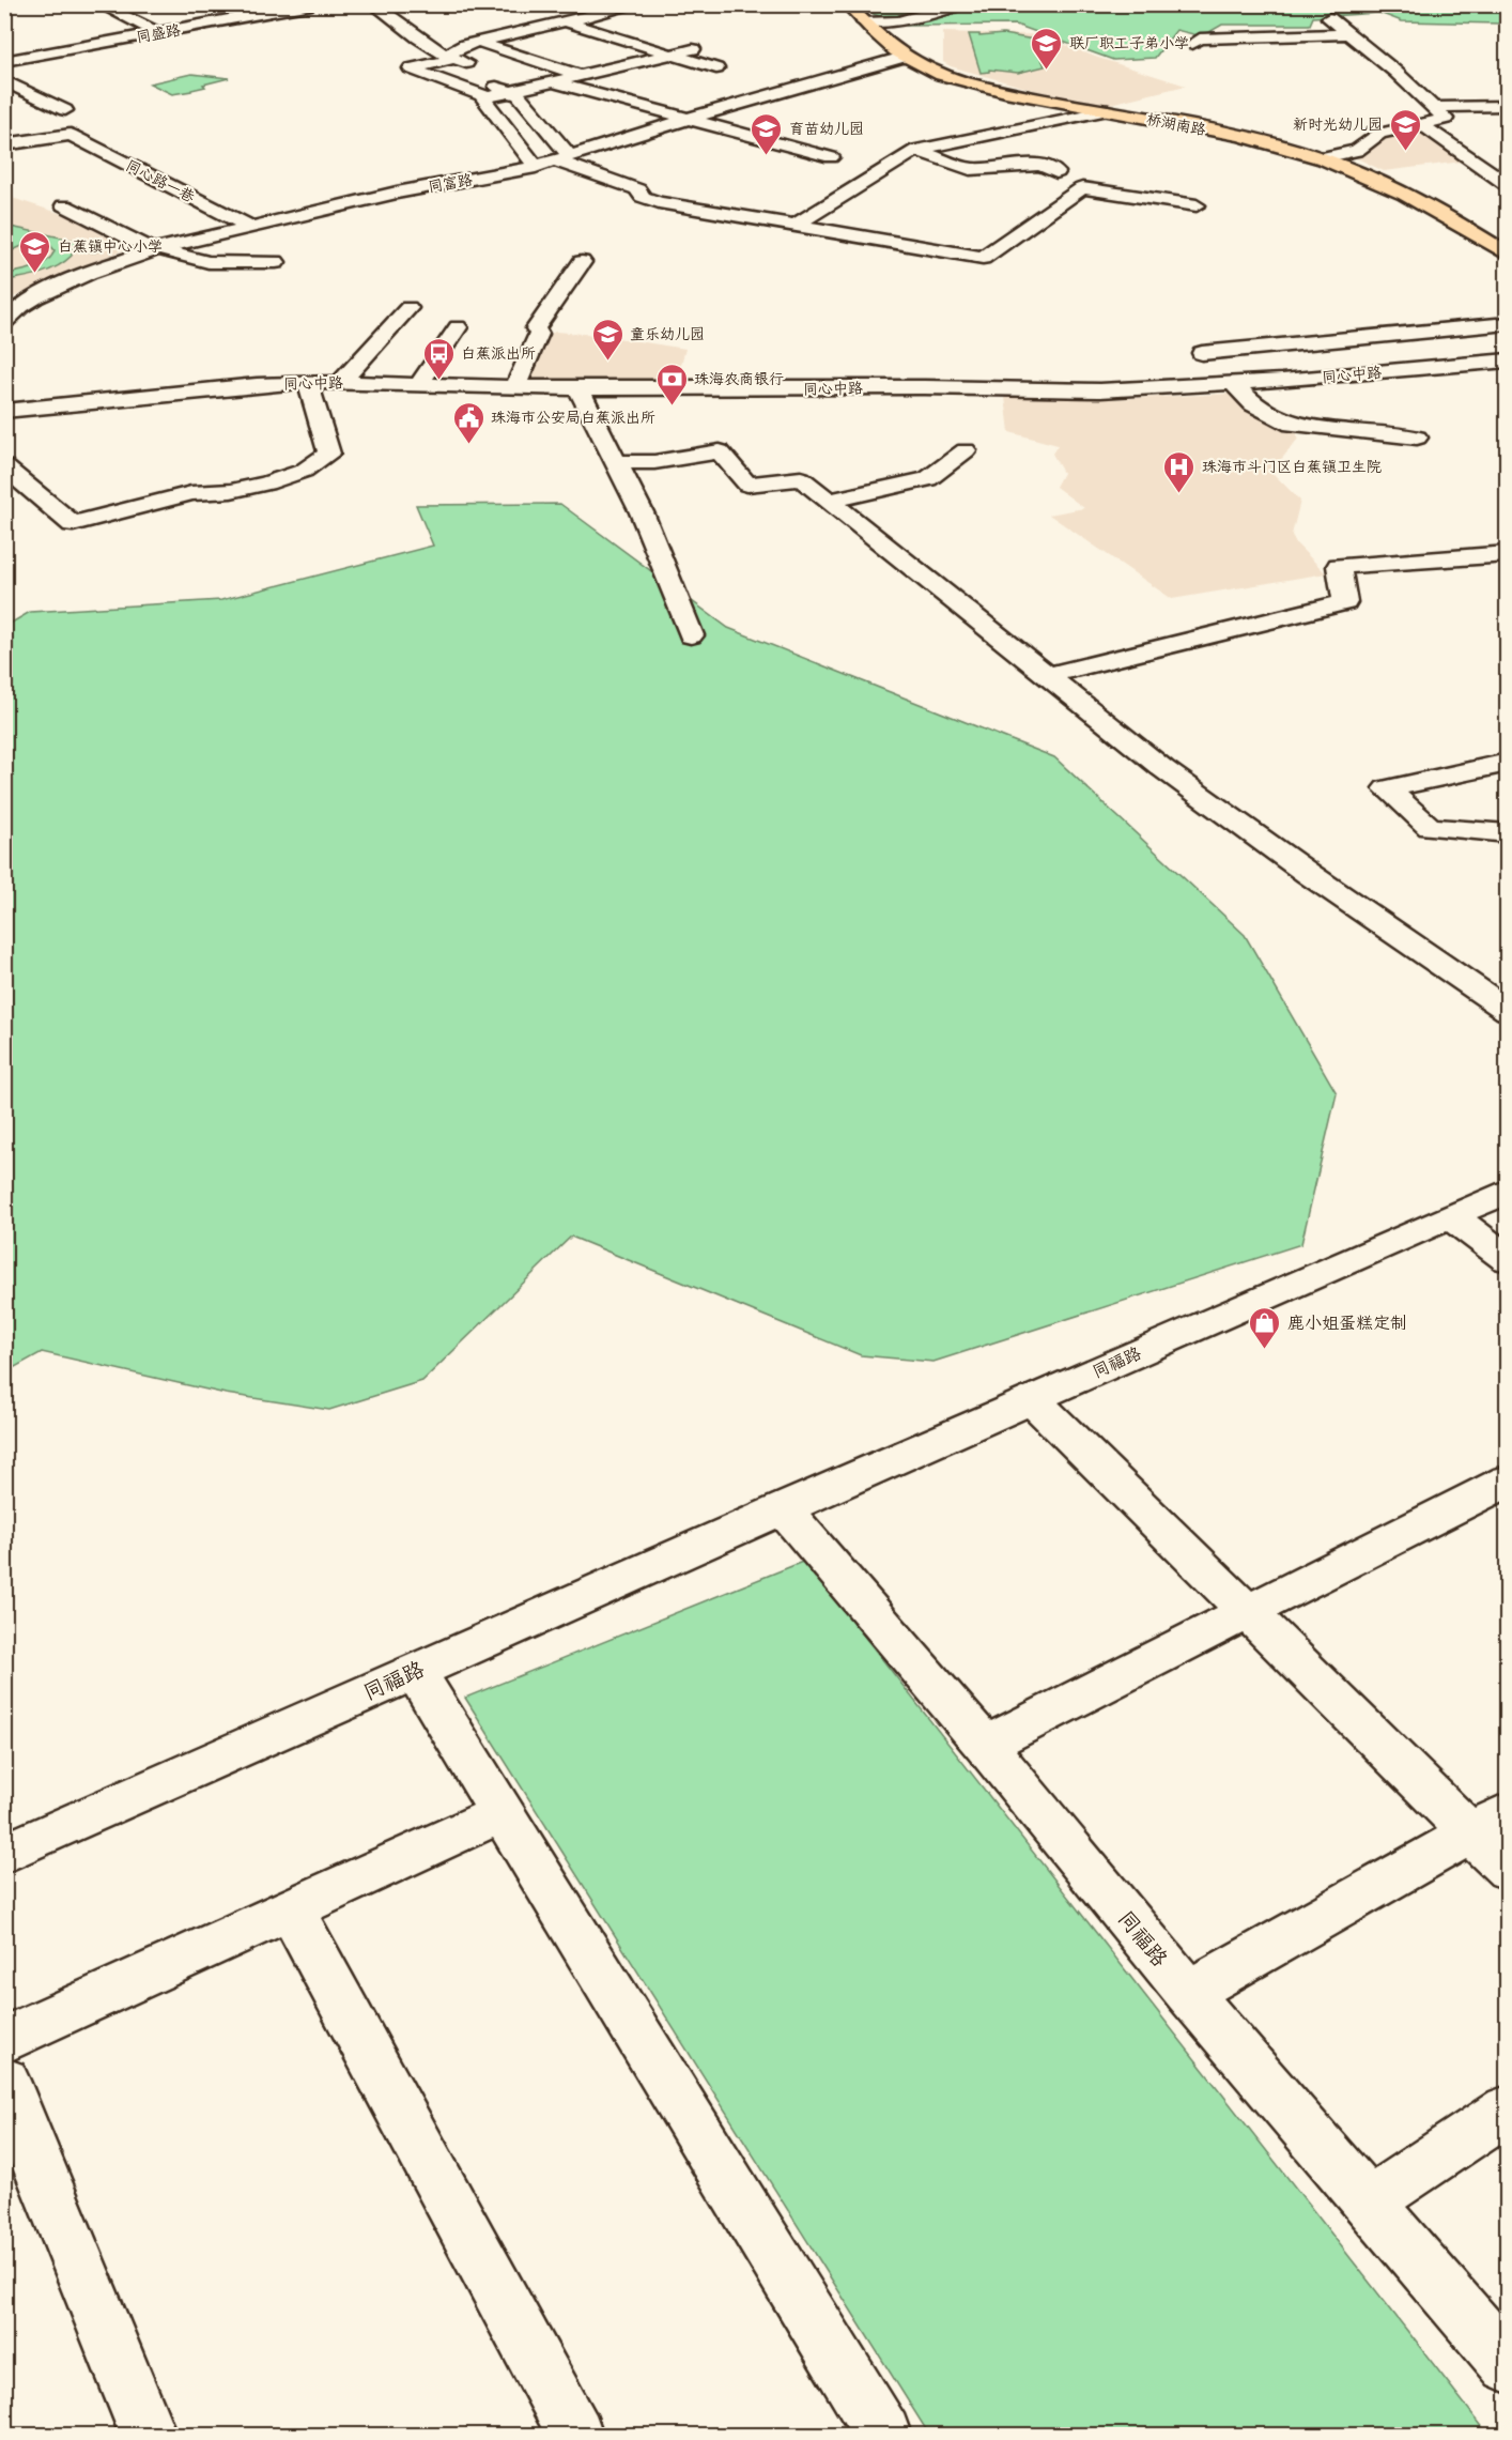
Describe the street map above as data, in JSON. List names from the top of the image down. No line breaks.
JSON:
{"streets":{"main road":["桥湖南路"],"street":["同盛路","同心路一巷","同富路","同心中路","同福路"]},"crossings":[["桥湖南路","同富路"],["同心路一巷","同富路"]],"places":{"school or university":["联厂职工子弟小学","新时光幼儿园","育苗幼儿园","白蕉镇中心小学","童乐幼儿园"],"bus stop":["白蕉派出所"],"bank":["珠海农商银行"],"public building":["珠海市公安局白蕉派出所"],"hospital":["珠海市斗门区白蕉镇卫生院"],"shop":["鹿小姐蛋糕定制"]}}
